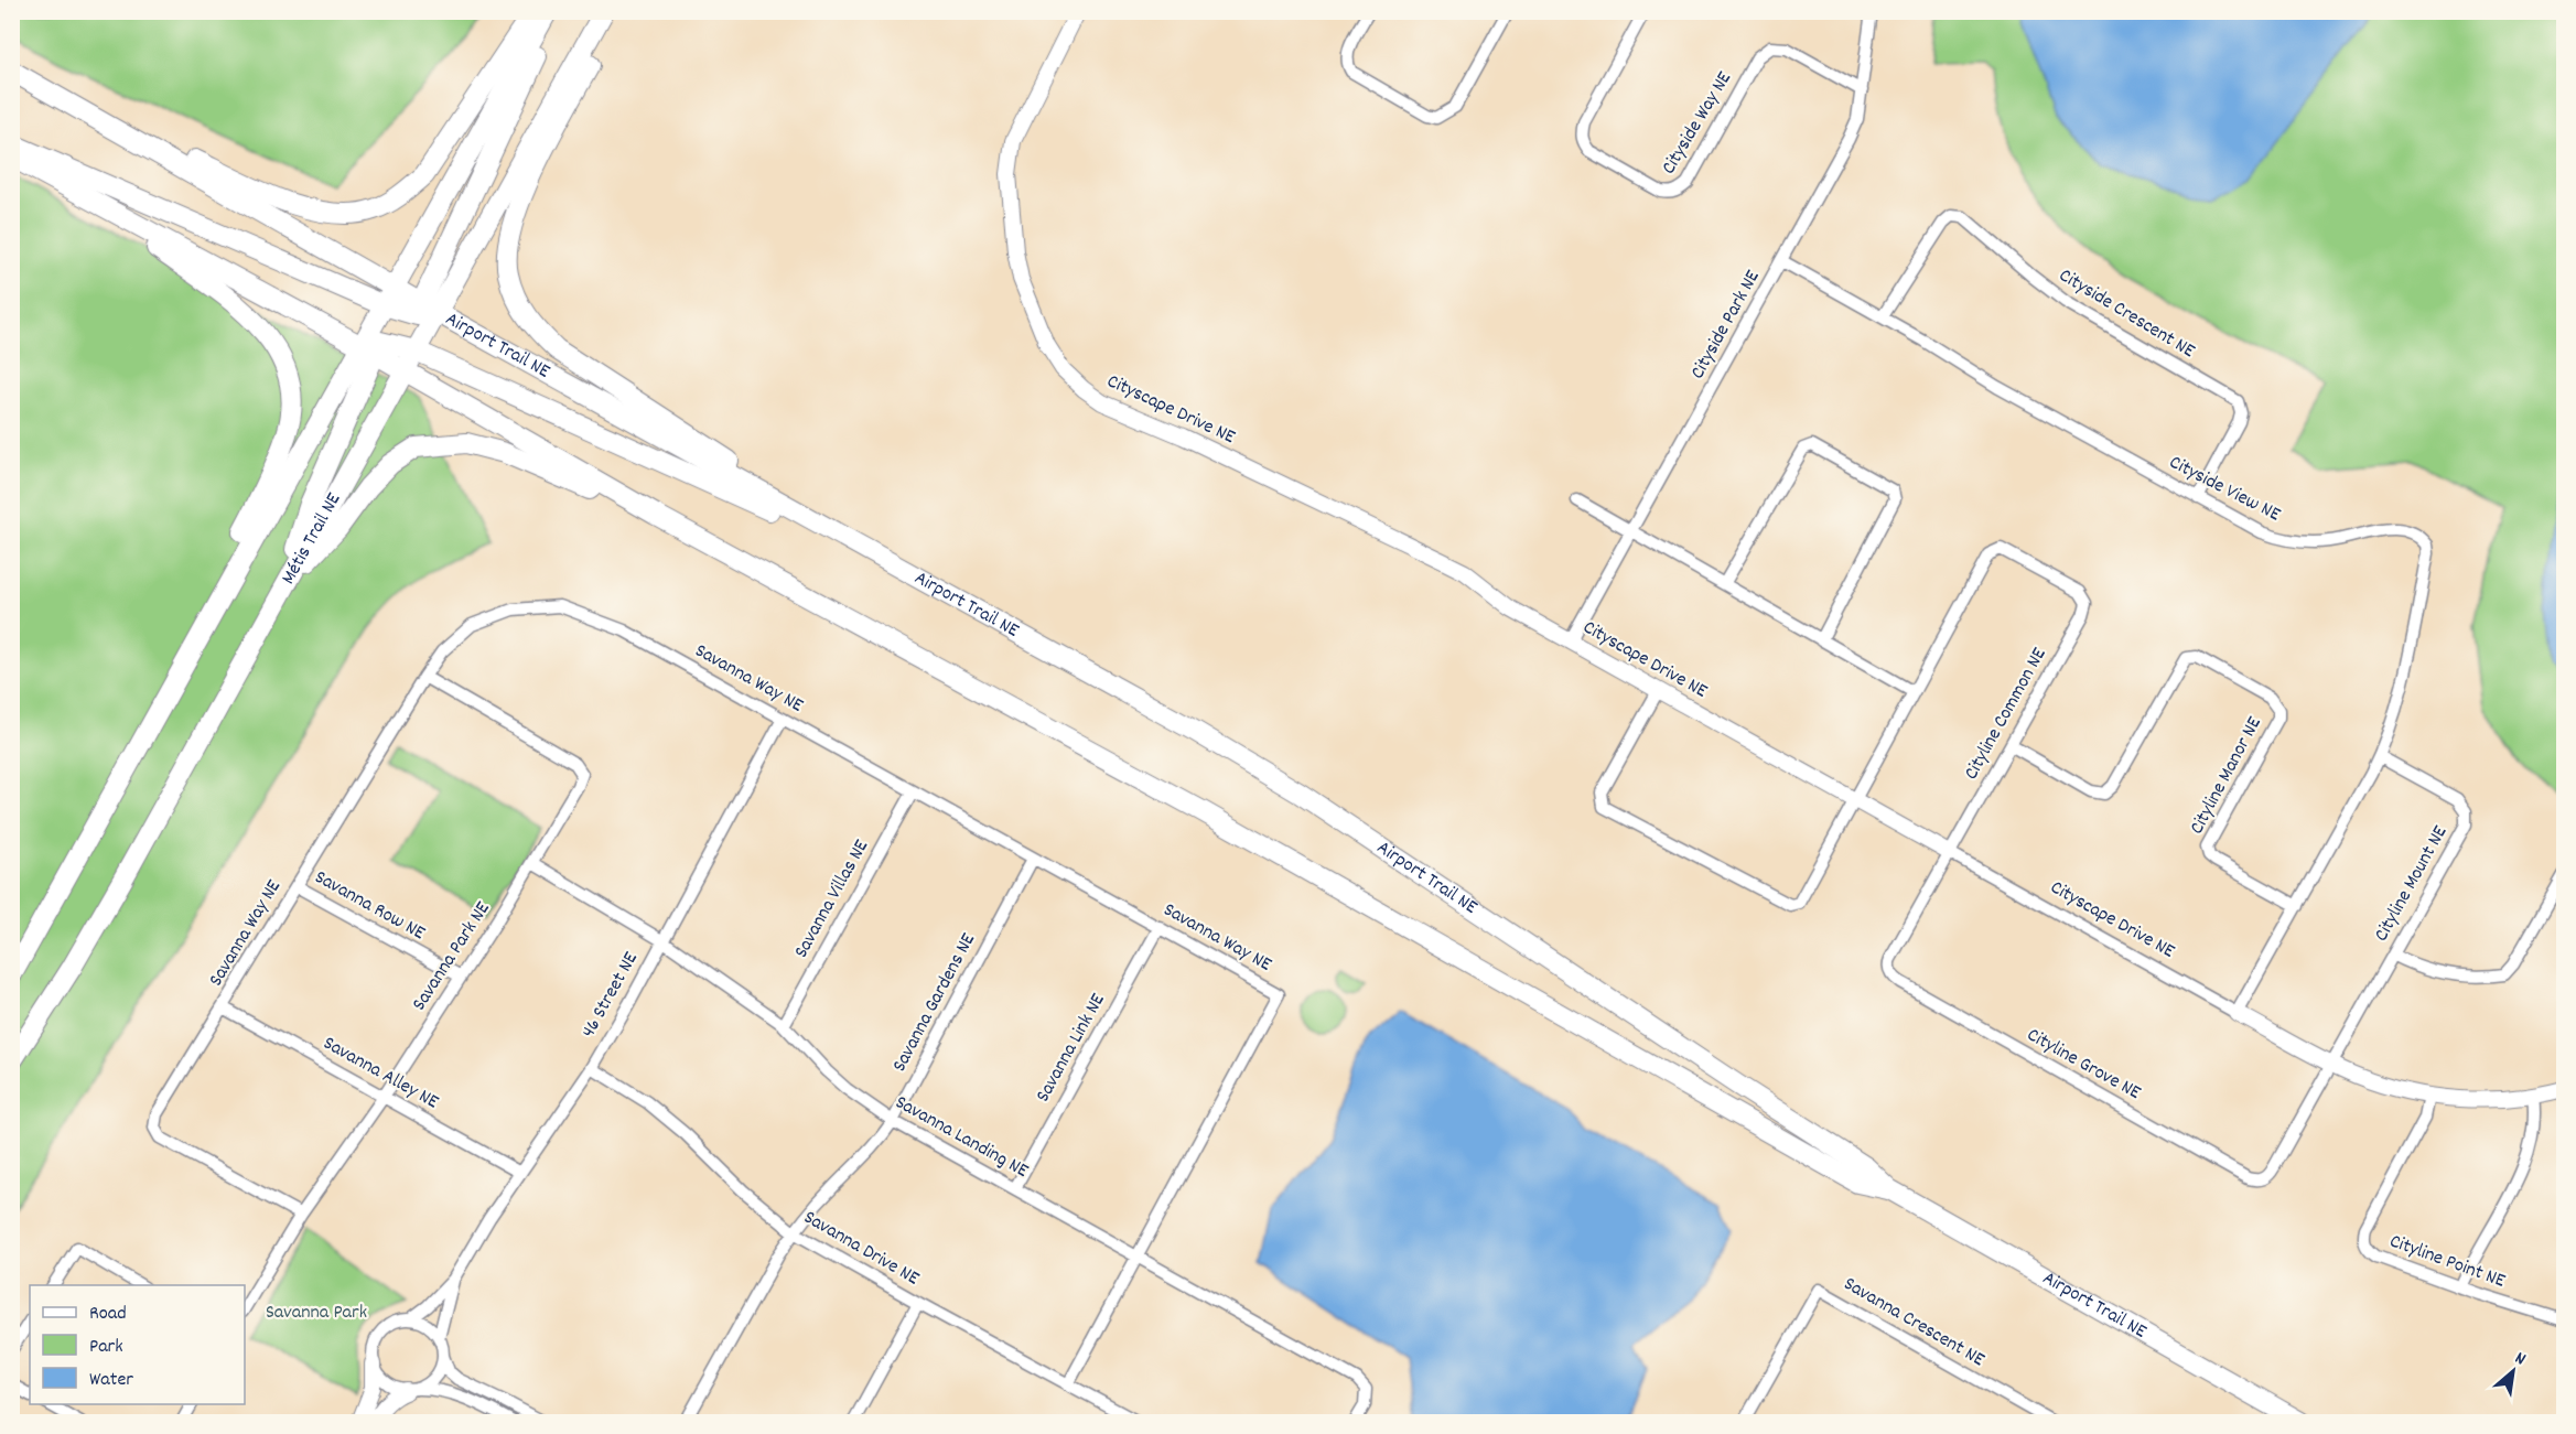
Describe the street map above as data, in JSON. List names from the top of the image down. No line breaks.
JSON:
{"streets":{"main road":["Airport Trail NE","Métis Trail NE"],"street":["Cityside Way NE","Cityside Crescent NE","Cityside Park NE","Cityscape Drive NE","Cityside View NE","Savanna Way NE","Cityline Common NE","Cityline Manor NE","Cityline Mount NE","Savanna Villas NE","Savanna Row NE","Savanna Park NE","46 Street NE","Savanna Gardens NE","Savanna Link NE","Cityline Grove NE","Savanna Alley NE","Savanna Landing NE","Savanna Drive NE","Cityline Point NE","Savanna Crescent NE"]},"crossings":[["Cityside Way NE","Cityside Park NE"],["Cityside Crescent NE","Cityside View NE"],["Cityside Park NE","Cityscape Drive NE"],["Cityside Park NE","Cityside View NE"],["Airport Trail NE","Métis Trail NE"],["Cityscape Drive NE","Cityside View NE"],["Cityscape Drive NE","Cityline Common NE"],["Cityscape Drive NE","Cityline Mount NE"],["Cityscape Drive NE","Cityline Grove NE"],["Cityscape Drive NE","Cityline Point NE"],["Cityside View NE","Cityline Manor NE"],["Cityside View NE","Cityline Mount NE"],["Savanna Way NE","Savanna Villas NE"],["Savanna Way NE","Savanna Row NE"],["Savanna Way NE","Savanna Park NE"],["Savanna Way NE","46 Street NE"],["Savanna Way NE","Savanna Gardens NE"],["Savanna Way NE","Savanna Link NE"],["Savanna Way NE","Savanna Alley NE"],["Savanna Way NE","Savanna Landing NE"],["Savanna Way NE","Savanna Drive NE"],["Cityline Common NE","Cityline Manor NE"],["Cityline Common NE","Cityline Grove NE"],["Cityline Mount NE","Cityline Grove NE"],["Savanna Villas NE","Savanna Landing NE"],["Savanna Row NE","Savanna Park NE"],["Savanna Park NE","Savanna Alley NE"],["Savanna Park NE","Savanna Landing NE"],["46 Street NE","Savanna Alley NE"],["46 Street NE","Savanna Landing NE"],["46 Street NE","Savanna Drive NE"],["Savanna Gardens NE","Savanna Landing NE"],["Savanna Gardens NE","Savanna Drive NE"],["Savanna Link NE","Savanna Landing NE"]],"parks":["Savanna Park"],"legend":["Road","Park","Water"],"north":"top right"}
